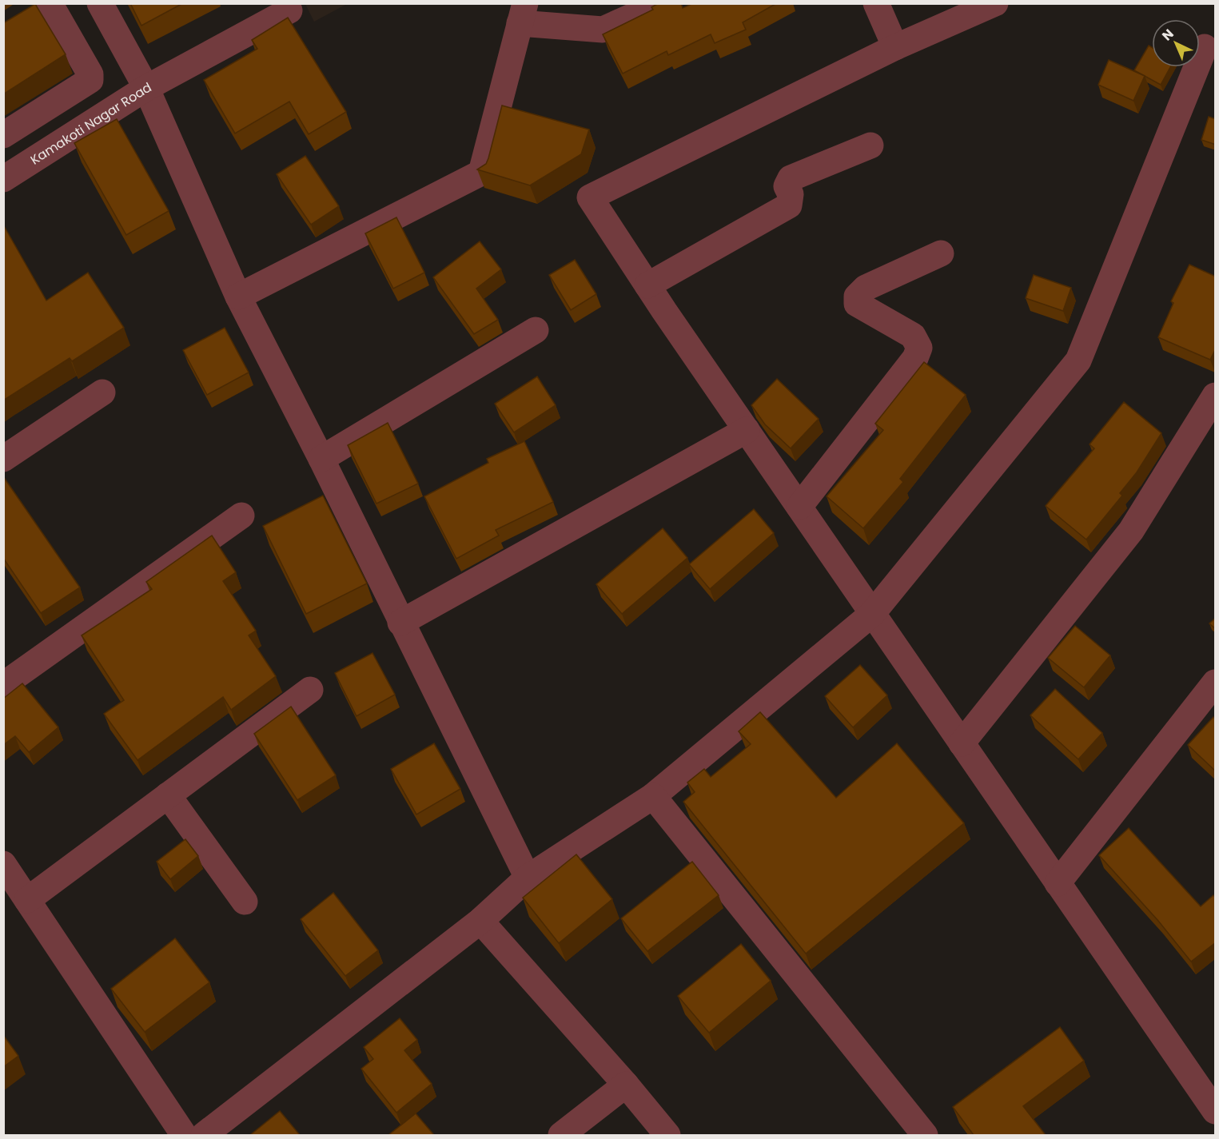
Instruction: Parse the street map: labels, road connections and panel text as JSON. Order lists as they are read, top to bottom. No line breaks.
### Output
{"streets":{"street":["Kamakoti Nagar Road"]},"north":"top left"}
